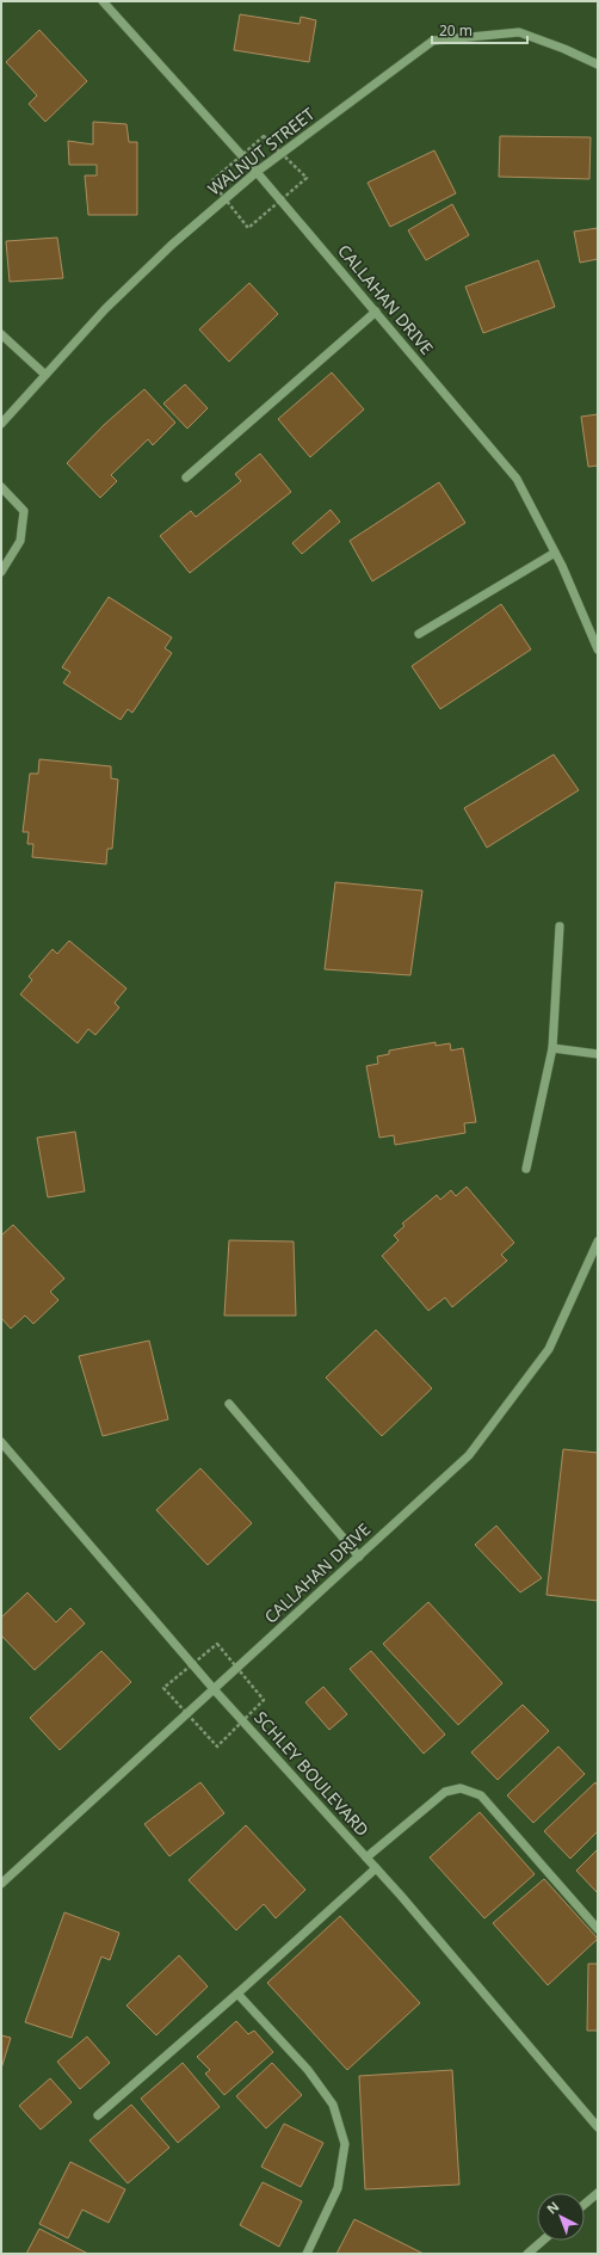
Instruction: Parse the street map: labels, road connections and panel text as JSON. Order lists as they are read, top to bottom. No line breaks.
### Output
{"streets":{"street":["WALNUT STREET","CALLAHAN DRIVE","SCHLEY BOULEVARD"]},"crossings":[["WALNUT STREET","CALLAHAN DRIVE"],["CALLAHAN DRIVE","SCHLEY BOULEVARD"]],"scale_bar":"20 m","north":"top left"}
